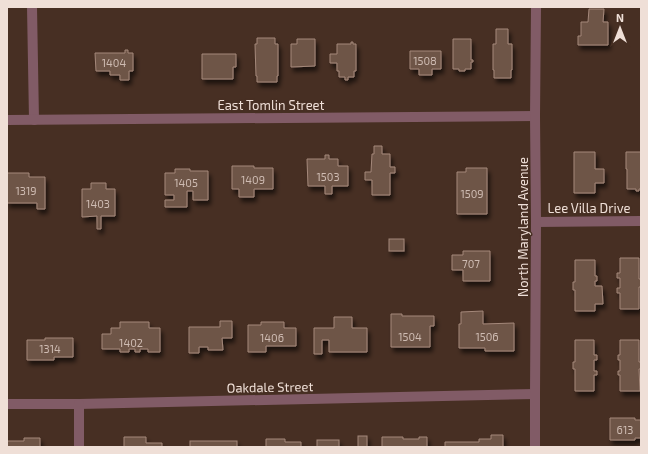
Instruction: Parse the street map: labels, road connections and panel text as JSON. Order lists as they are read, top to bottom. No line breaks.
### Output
{"streets":{"street":["East Tomlin Street","Lee Villa Drive","North Maryland Avenue","Oakdale Street"]},"crossings":[["East Tomlin Street","North Maryland Avenue"],["Lee Villa Drive","North Maryland Avenue"],["North Maryland Avenue","Oakdale Street"]],"house_numbers":["1508","1404","1503","1409","1405","1319","1509","1403","707","1504","1506","1406","1402","1314","613"],"north":"top"}
